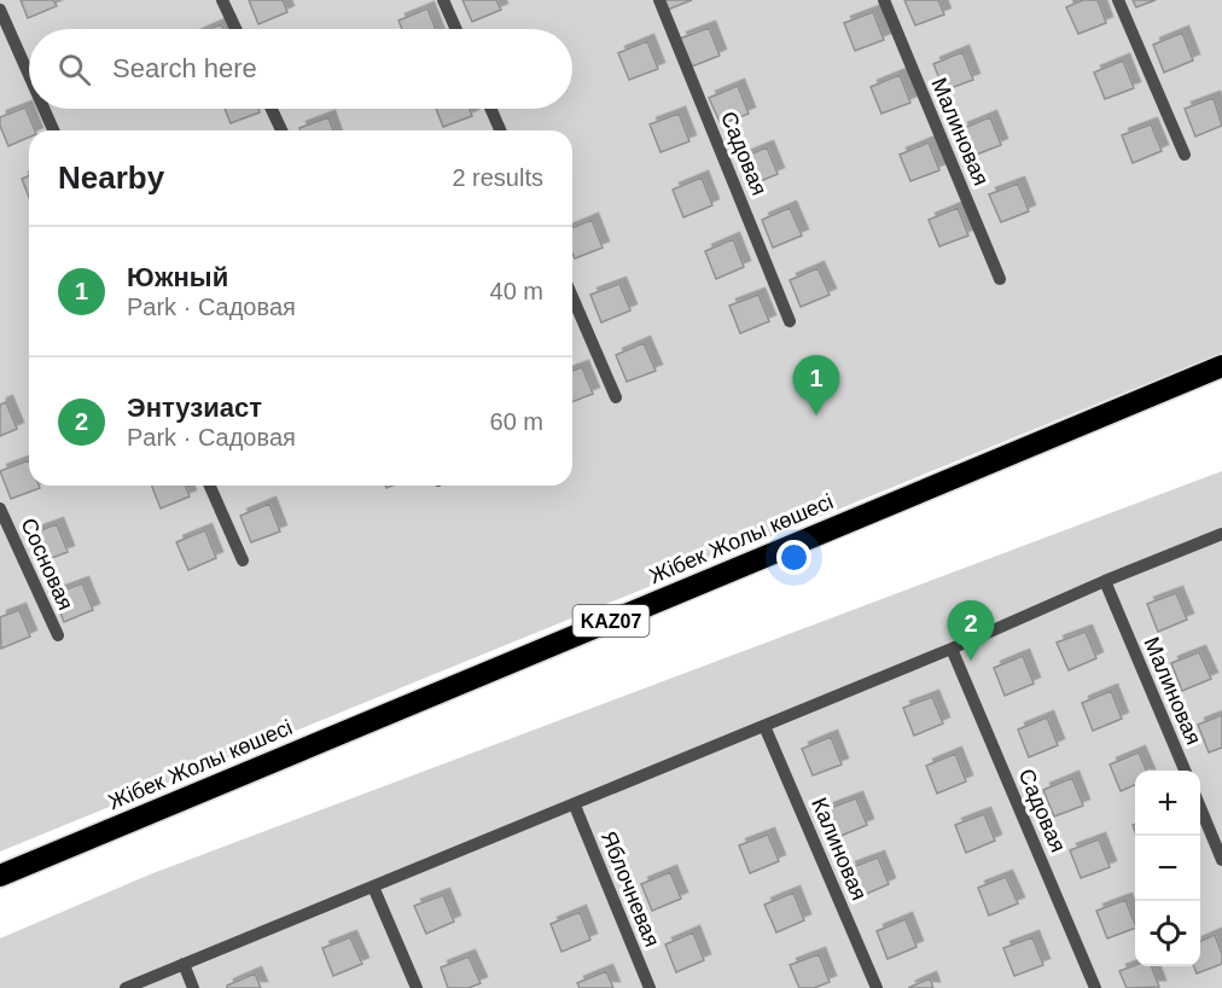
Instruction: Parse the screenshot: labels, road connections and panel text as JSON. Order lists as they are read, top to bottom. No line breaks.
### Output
{"streets":{"highway":["Жібек Жолы көшесі","KAZ07"],"street":["Малиновая","Садовая","Сосновая","Калиновая","Яблочневая"]},"page":{"search":"Search here","heading":["Nearby","2 results"],"list":[{"mark":"1","name":"Южный","note":"Park · Садовая","value":"40 m"},{"mark":"2","name":"Энтузиаст","note":"Park · Садовая","value":"60 m"}],"pins":["1","2"],"map_buttons":["+","−"]}}
